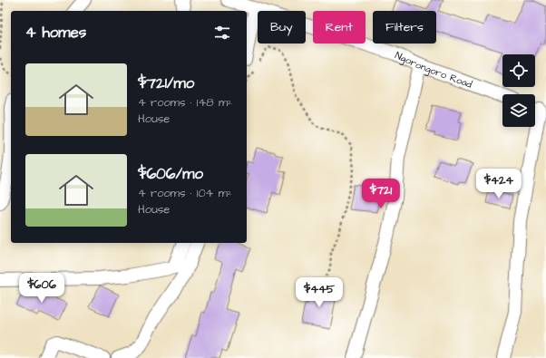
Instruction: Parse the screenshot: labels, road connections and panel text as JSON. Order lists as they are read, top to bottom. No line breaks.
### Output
{"streets":{"street":["Ngorongoro Road"]},"page":{"chip":["Buy","Rent","Filters"],"heading":"4 homes","list":[{"name":"$721/mo","note":"4 rooms · 148 m² · House"},{"name":"$606/mo","note":"4 rooms · 104 m² · House"}],"price":["$424","$721","$606","$445"]}}
